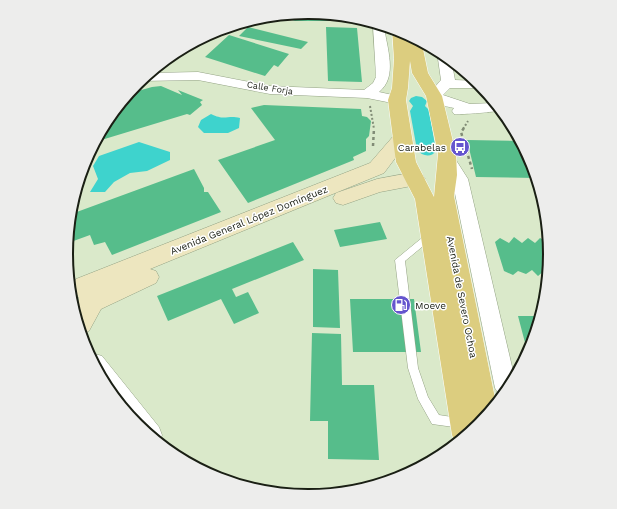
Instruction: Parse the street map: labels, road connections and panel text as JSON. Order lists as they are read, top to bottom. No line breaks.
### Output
{"streets":{"main road":["Avenida General López Domínguez","Avenida de Severo Ochoa"],"street":["Calle Forja"]},"crossings":[["Calle Forja","Avenida de Severo Ochoa"],["Avenida General López Domínguez","Avenida de Severo Ochoa"]],"places":{"bus stop":["Carabelas"],"fuel station":["Moeve"]}}
